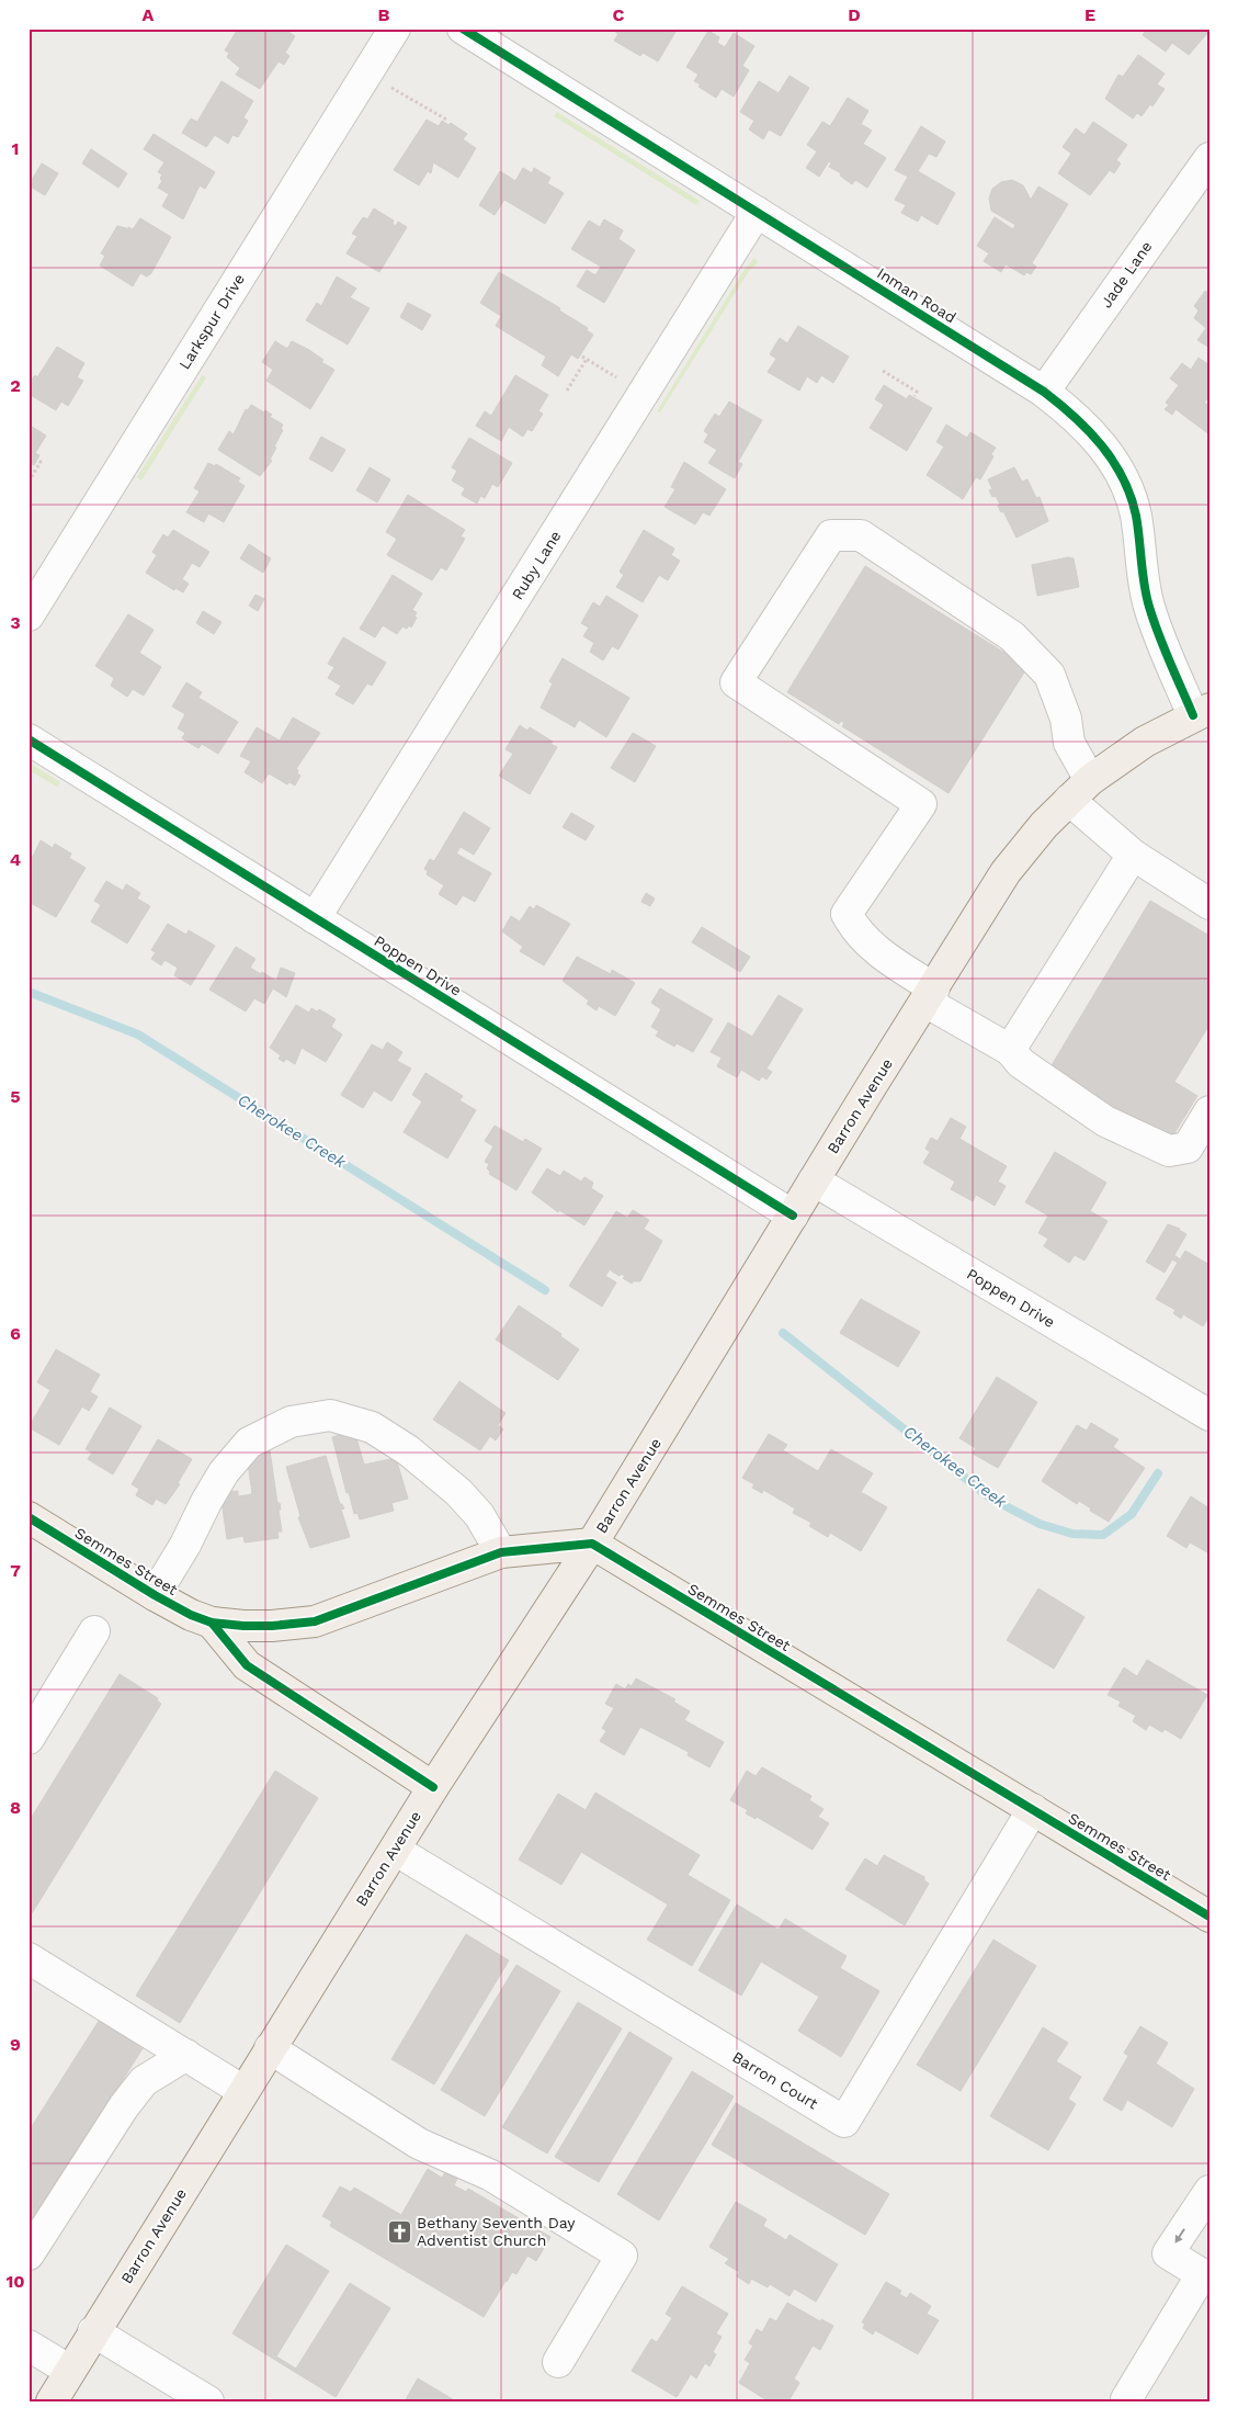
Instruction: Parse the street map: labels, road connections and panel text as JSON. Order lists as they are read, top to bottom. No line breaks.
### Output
{"streets":{"main road":["Barron Avenue","Semmes Street"],"street":["Jade Lane","Inman Road","Larkspur Drive","Ruby Lane","Poppen Drive","Barron Court"]},"crossings":[["Jade Lane","Inman Road"],["Inman Road","Ruby Lane"],["Inman Road","Barron Avenue"],["Ruby Lane","Poppen Drive"],["Poppen Drive","Barron Avenue"],["Barron Avenue","Semmes Street"],["Barron Avenue","Barron Court"],["Semmes Street","Barron Court"]],"water":["Cherokee Creek"],"places":{"church":["Bethany Seventh Day Adventist Church"]},"grid":{"columns":["A","B","C","D","E"],"rows":["1","2","3","4","5","6","7","8","9","10"]}}
